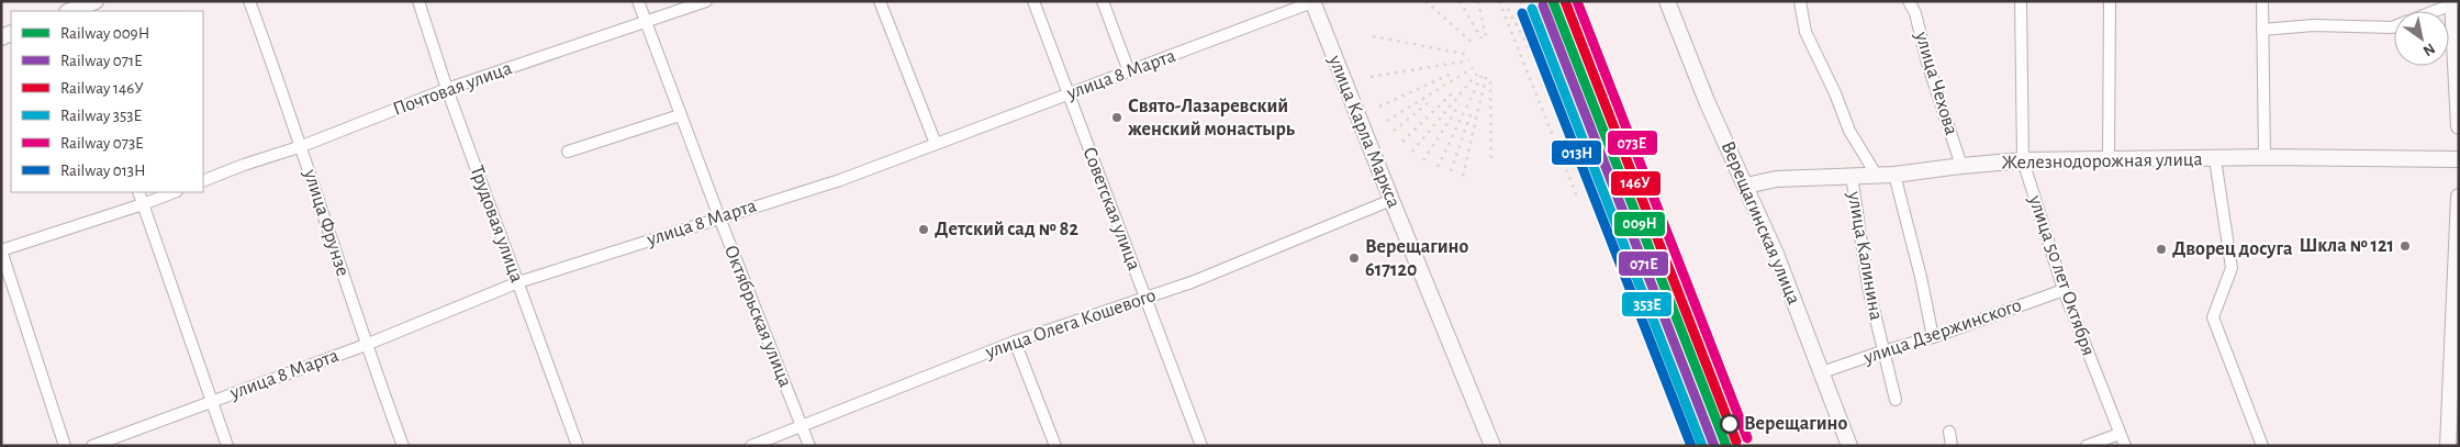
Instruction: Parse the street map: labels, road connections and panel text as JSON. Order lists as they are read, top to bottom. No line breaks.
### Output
{"streets":{"street":["улица 8 Марта","улица Чехова","Почтовая улица","улица Карла Маркса","Железнодорожная улица","Советская улица","улица Фрунзе","Верещагинская улица","Трудовая улица","улица Калинина","улица 50 лет Октября","Октябрьская улица","улица Олега Кошевого","улица Дзержинского"]},"crossings":[["улица 8 Марта","улица Карла Маркса"],["улица 8 Марта","Советская улица"],["улица 8 Марта","улица Фрунзе"],["улица 8 Марта","Трудовая улица"],["улица 8 Марта","Октябрьская улица"],["улица Чехова","Железнодорожная улица"],["Почтовая улица","улица Фрунзе"],["Почтовая улица","Трудовая улица"],["Почтовая улица","Октябрьская улица"],["улица Карла Маркса","улица Олега Кошевого"],["Железнодорожная улица","Верещагинская улица"],["Железнодорожная улица","улица Калинина"],["Железнодорожная улица","улица 50 лет Октября"],["Советская улица","улица Олега Кошевого"],["Верещагинская улица","улица Дзержинского"],["улица Калинина","улица Дзержинского"],["улица 50 лет Октября","улица Дзержинского"],["Октябрьская улица","улица Олега Кошевого"]],"places":["Свято-Лазаревский женский монастырь","Детский сад № 82","Шкла № 121","Дворец досуга","Верещагино 617120","Верещагино"],"lines":["rail line 009Н","rail line 146У","rail line 073Е","rail line 071Е","rail line 353Е","rail line 013Н"],"legend":["Railway 009Н","Railway 071Е","Railway 146У","Railway 353Е","Railway 073Е","Railway 013Н"],"north":"bottom right"}
